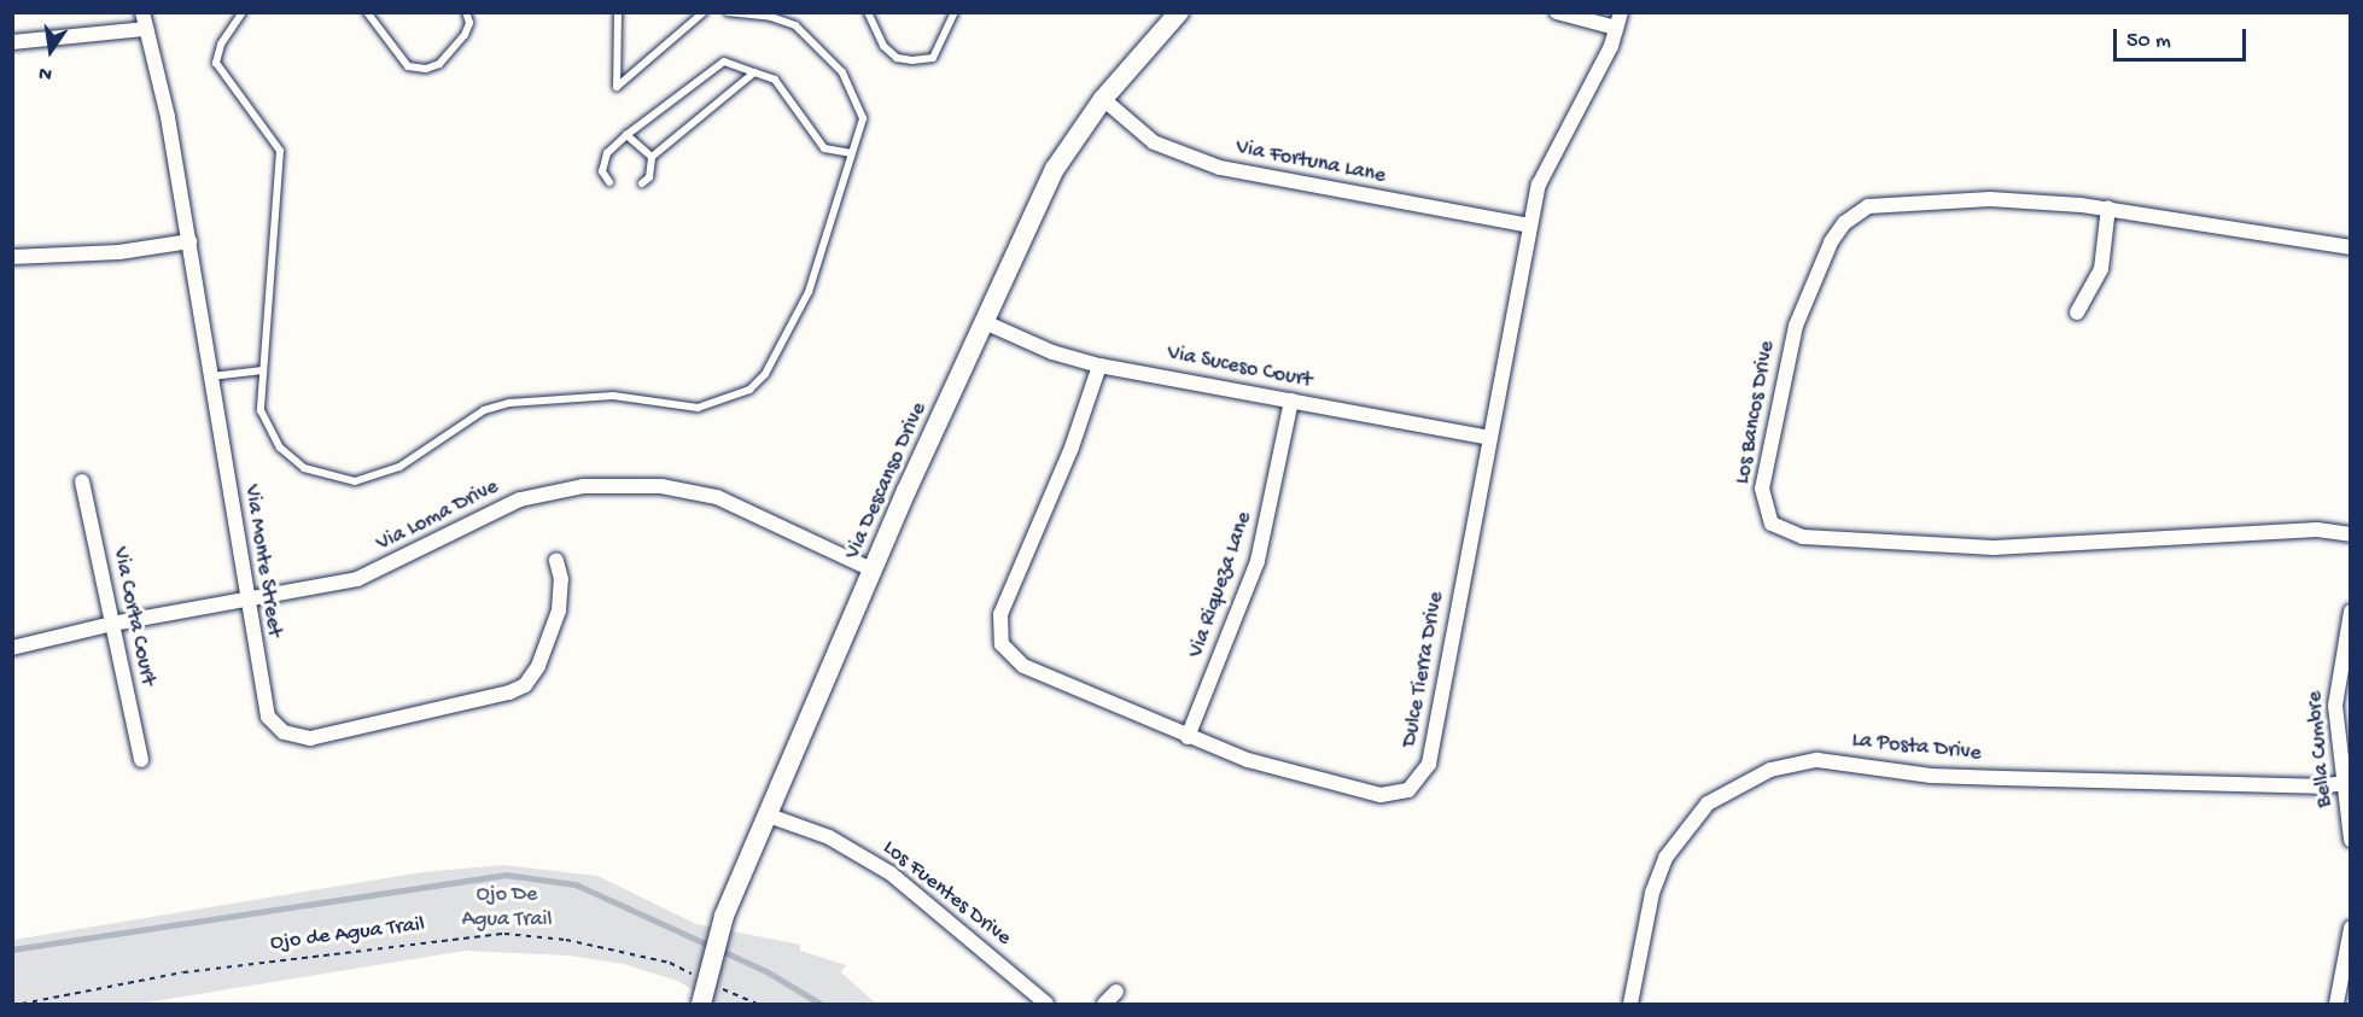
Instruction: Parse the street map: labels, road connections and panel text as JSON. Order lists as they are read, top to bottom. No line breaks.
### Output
{"streets":{"street":["Via Fortuna Lane","Via Suceso Court","Los Bancos Drive","Via Descanso Drive","Via Loma Drive","Via Monte Street","Via Riqueza Lane","Via Corta Court","Dulce Tierra Drive","La Posta Drive","Bella Cumbre","Los Fuentes Drive"],"path":["Ojo de Agua Trail"]},"crossings":[["Via Fortuna Lane","Via Descanso Drive"],["Via Fortuna Lane","Dulce Tierra Drive"],["Via Suceso Court","Via Descanso Drive"],["Via Suceso Court","Via Riqueza Lane"],["Via Suceso Court","Dulce Tierra Drive"],["Via Descanso Drive","Via Loma Drive"],["Via Descanso Drive","Los Fuentes Drive"],["Via Descanso Drive","Ojo de Agua Trail"],["Via Loma Drive","Via Monte Street"],["Via Loma Drive","Via Corta Court"],["Via Riqueza Lane","Dulce Tierra Drive"],["La Posta Drive","Bella Cumbre"]],"parks":["Ojo De Agua Trail"],"scale_bar":"50 m","north":"bottom"}
